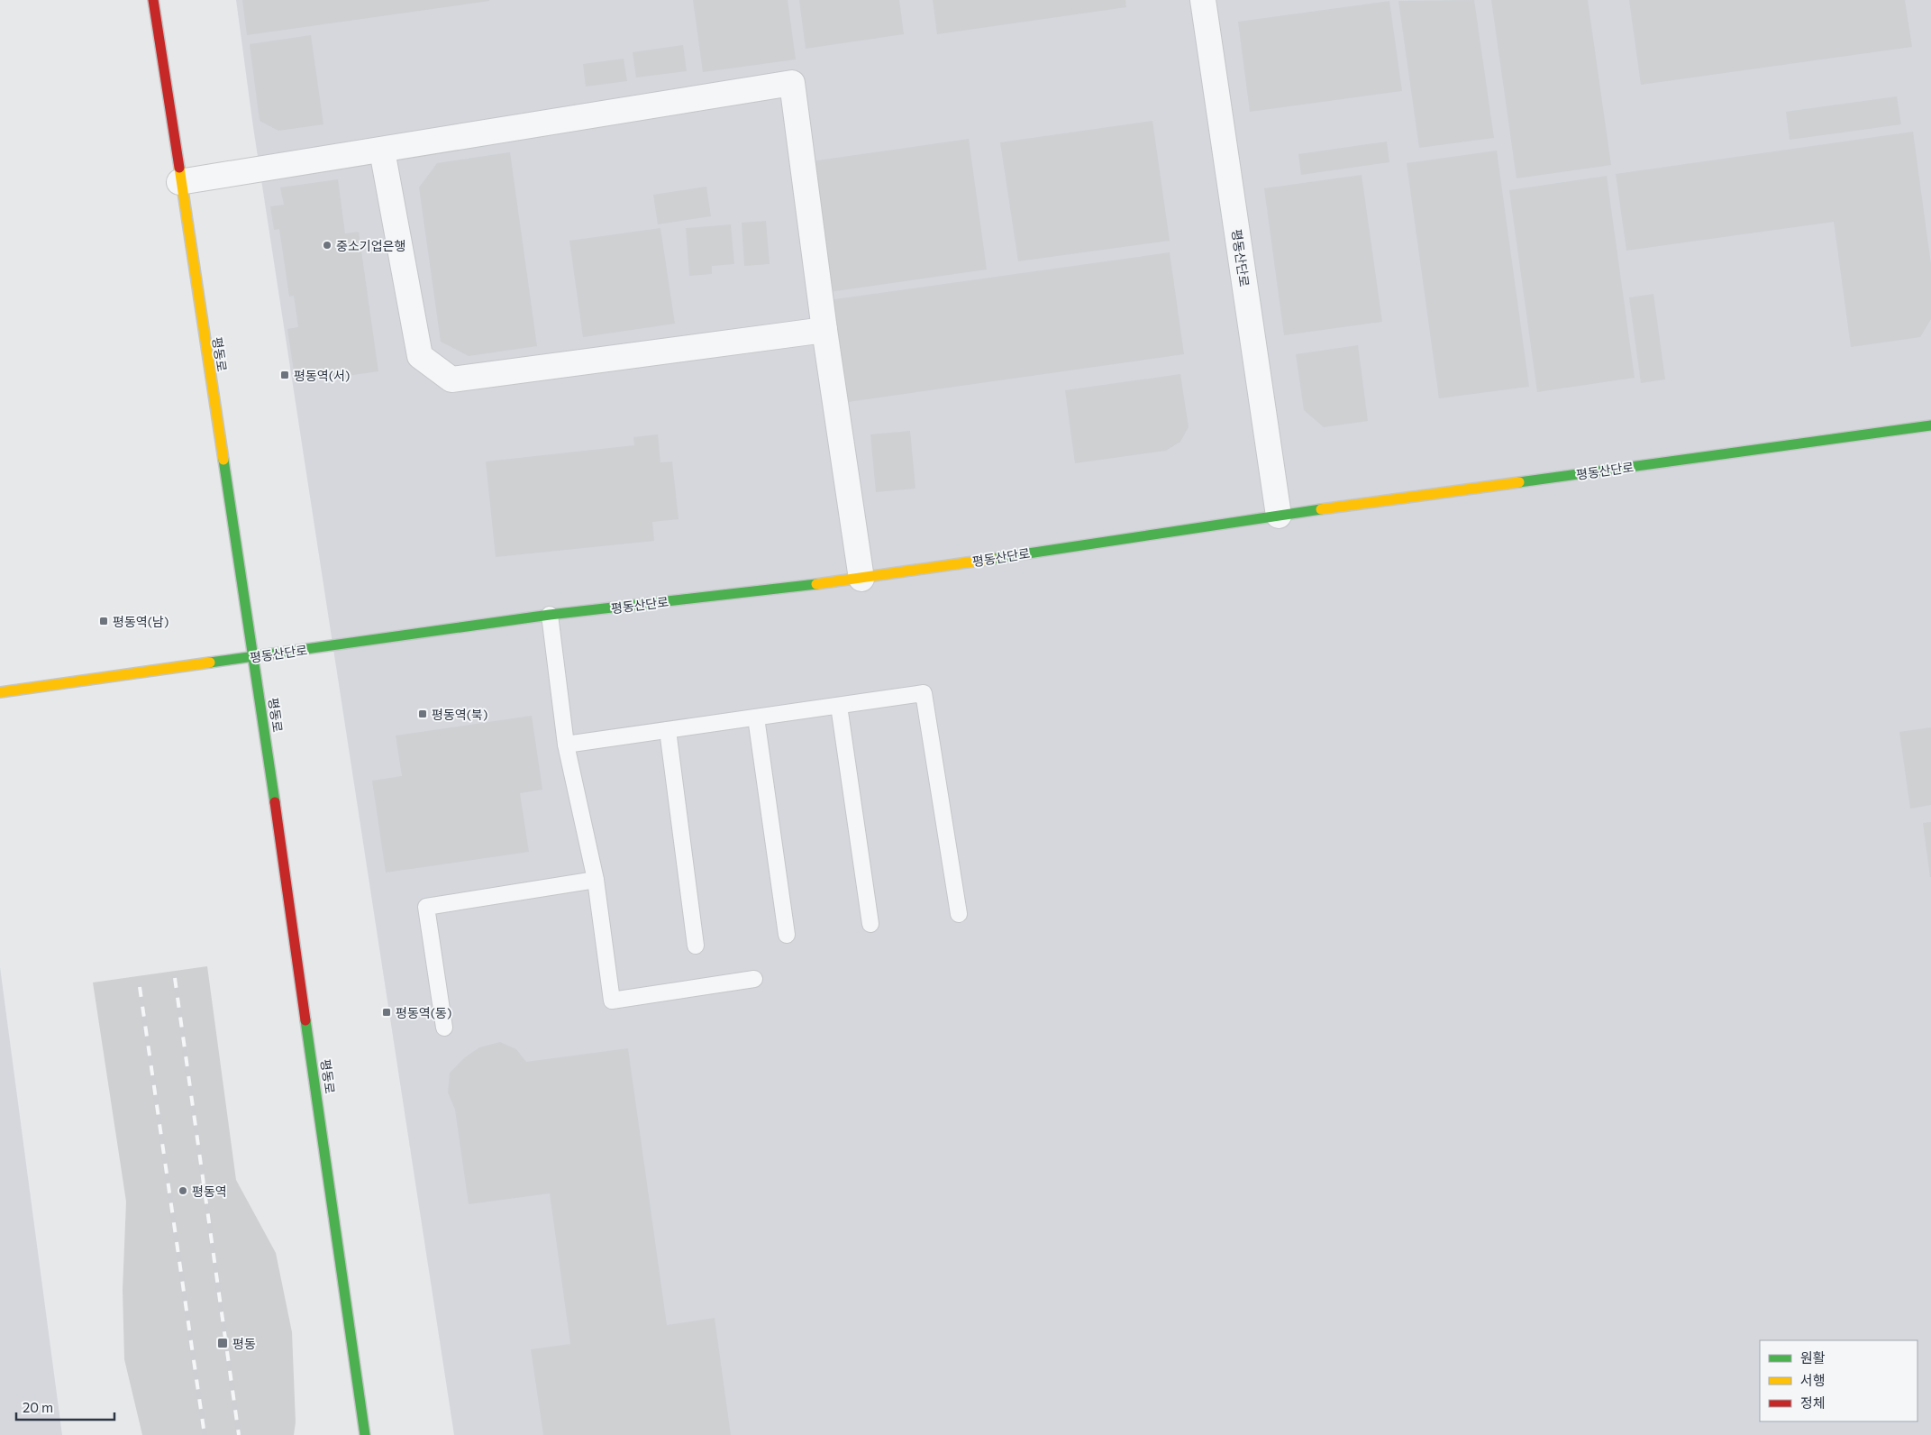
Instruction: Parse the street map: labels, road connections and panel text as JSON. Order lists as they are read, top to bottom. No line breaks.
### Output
{"streets":{"street":["평동산단로","평동로"]},"crossings":[["평동산단로","평동로"]],"places":{"other":["중소기업은행","평동역"],"transit":["평동역(서)","평동역(남)","평동역(북)","평동역(동)","평동"]},"legend":["원활","서행","정체"],"scale_bar":"20 m"}
